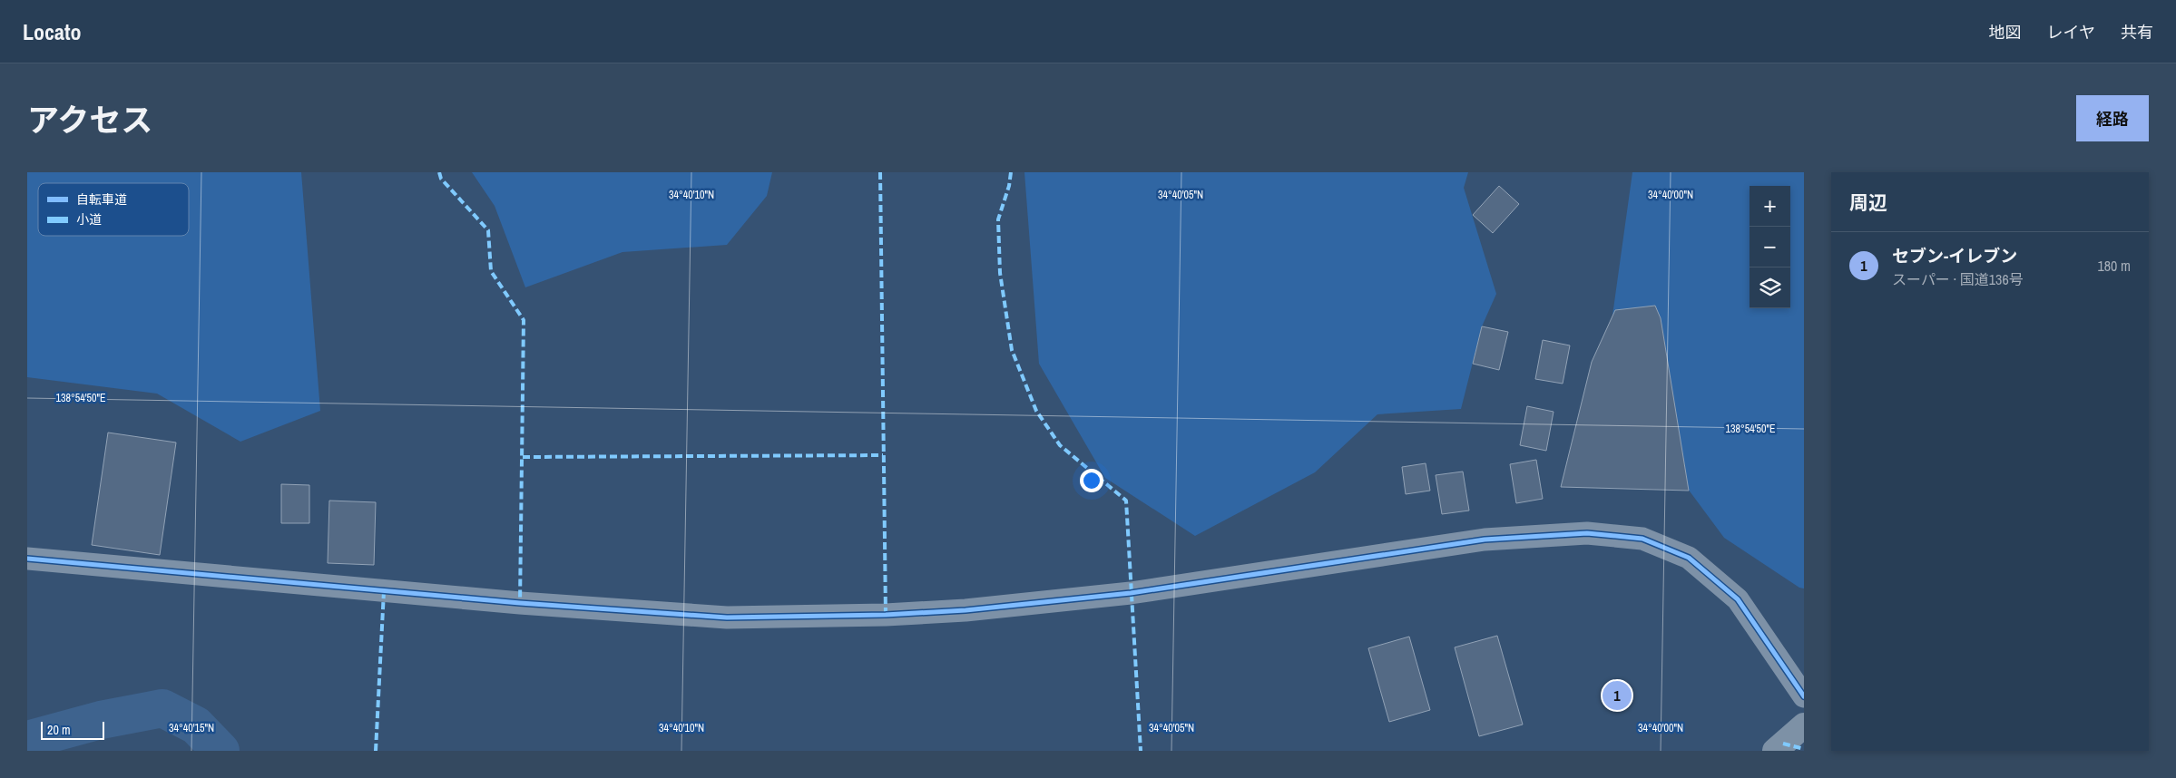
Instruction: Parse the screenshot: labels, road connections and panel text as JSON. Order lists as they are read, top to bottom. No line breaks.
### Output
{"legend":["自転車道","小道"],"scale_bar":"20 m","page":{"header":"Locato","nav":["地図","レイヤ","共有"],"title":"アクセス","buttons":"経路","heading":"周辺","map_buttons":["+","−"],"list":[{"mark":"1","name":"セブン-イレブン","note":"スーパー · 国道136号","value":"180 m"}],"pins":"1","scale":"20 m"},"coordinates":["34°40'10\"N","34°40'05\"N","34°40'00\"N","138°54'50\"E","34°40'15\"N"]}
